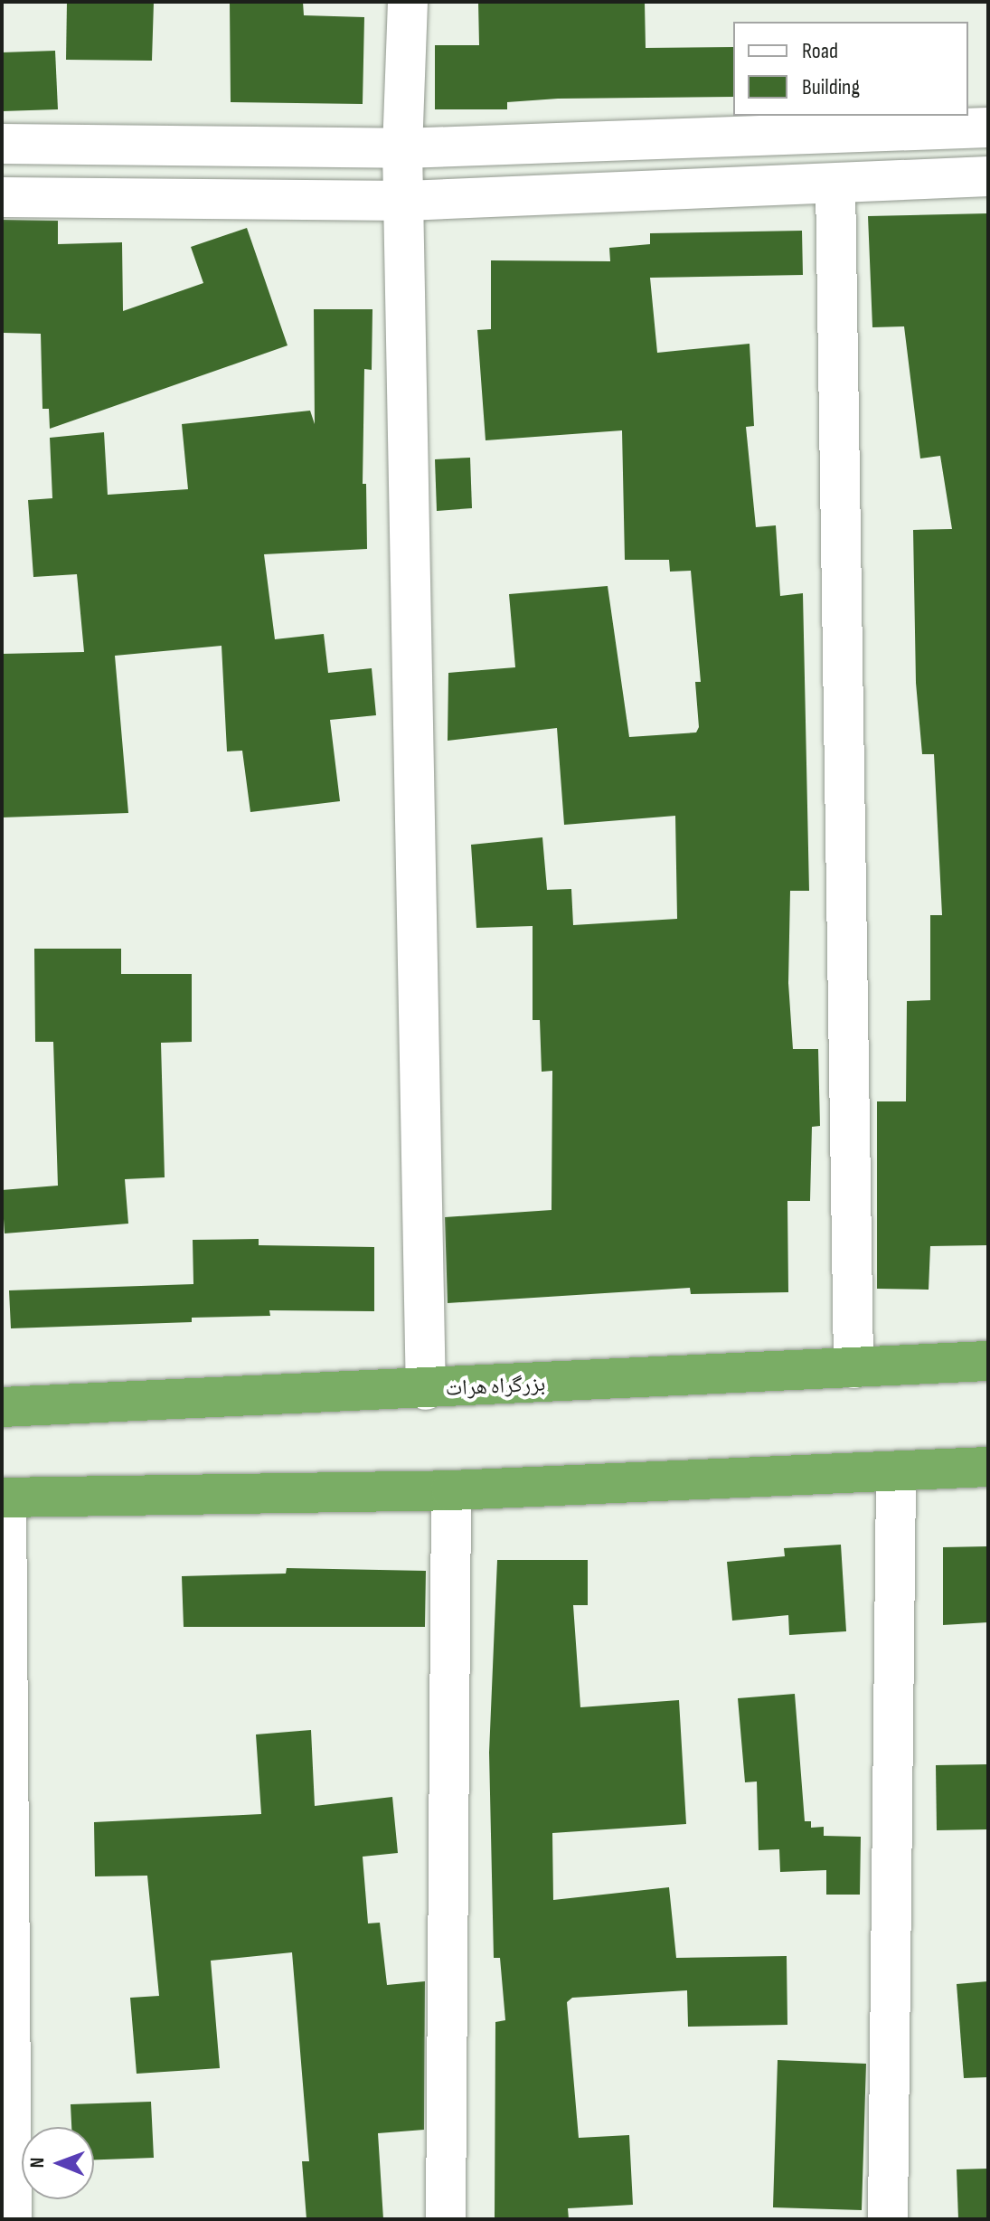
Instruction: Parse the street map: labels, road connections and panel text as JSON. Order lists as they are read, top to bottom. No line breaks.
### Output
{"streets":{"highway":["بزرگراه هرات"]},"legend":["Road","Building"],"north":"left"}
